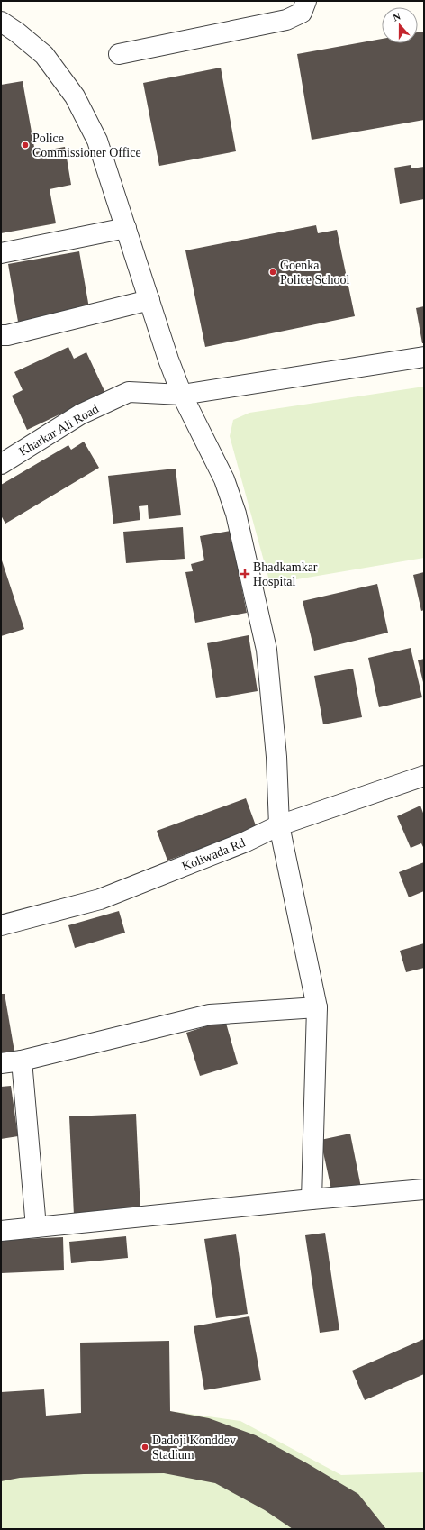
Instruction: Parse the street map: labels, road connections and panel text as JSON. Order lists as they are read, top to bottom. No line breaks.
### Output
{"streets":{"street":["Kharkar Ali Road","Koliwada Rd"]},"places":{"other":["Police Commissioner Office","Goenka Police School","Dadoji Konddev Stadium"],"health":["Bhadkamkar Hospital"]},"north":"top"}
